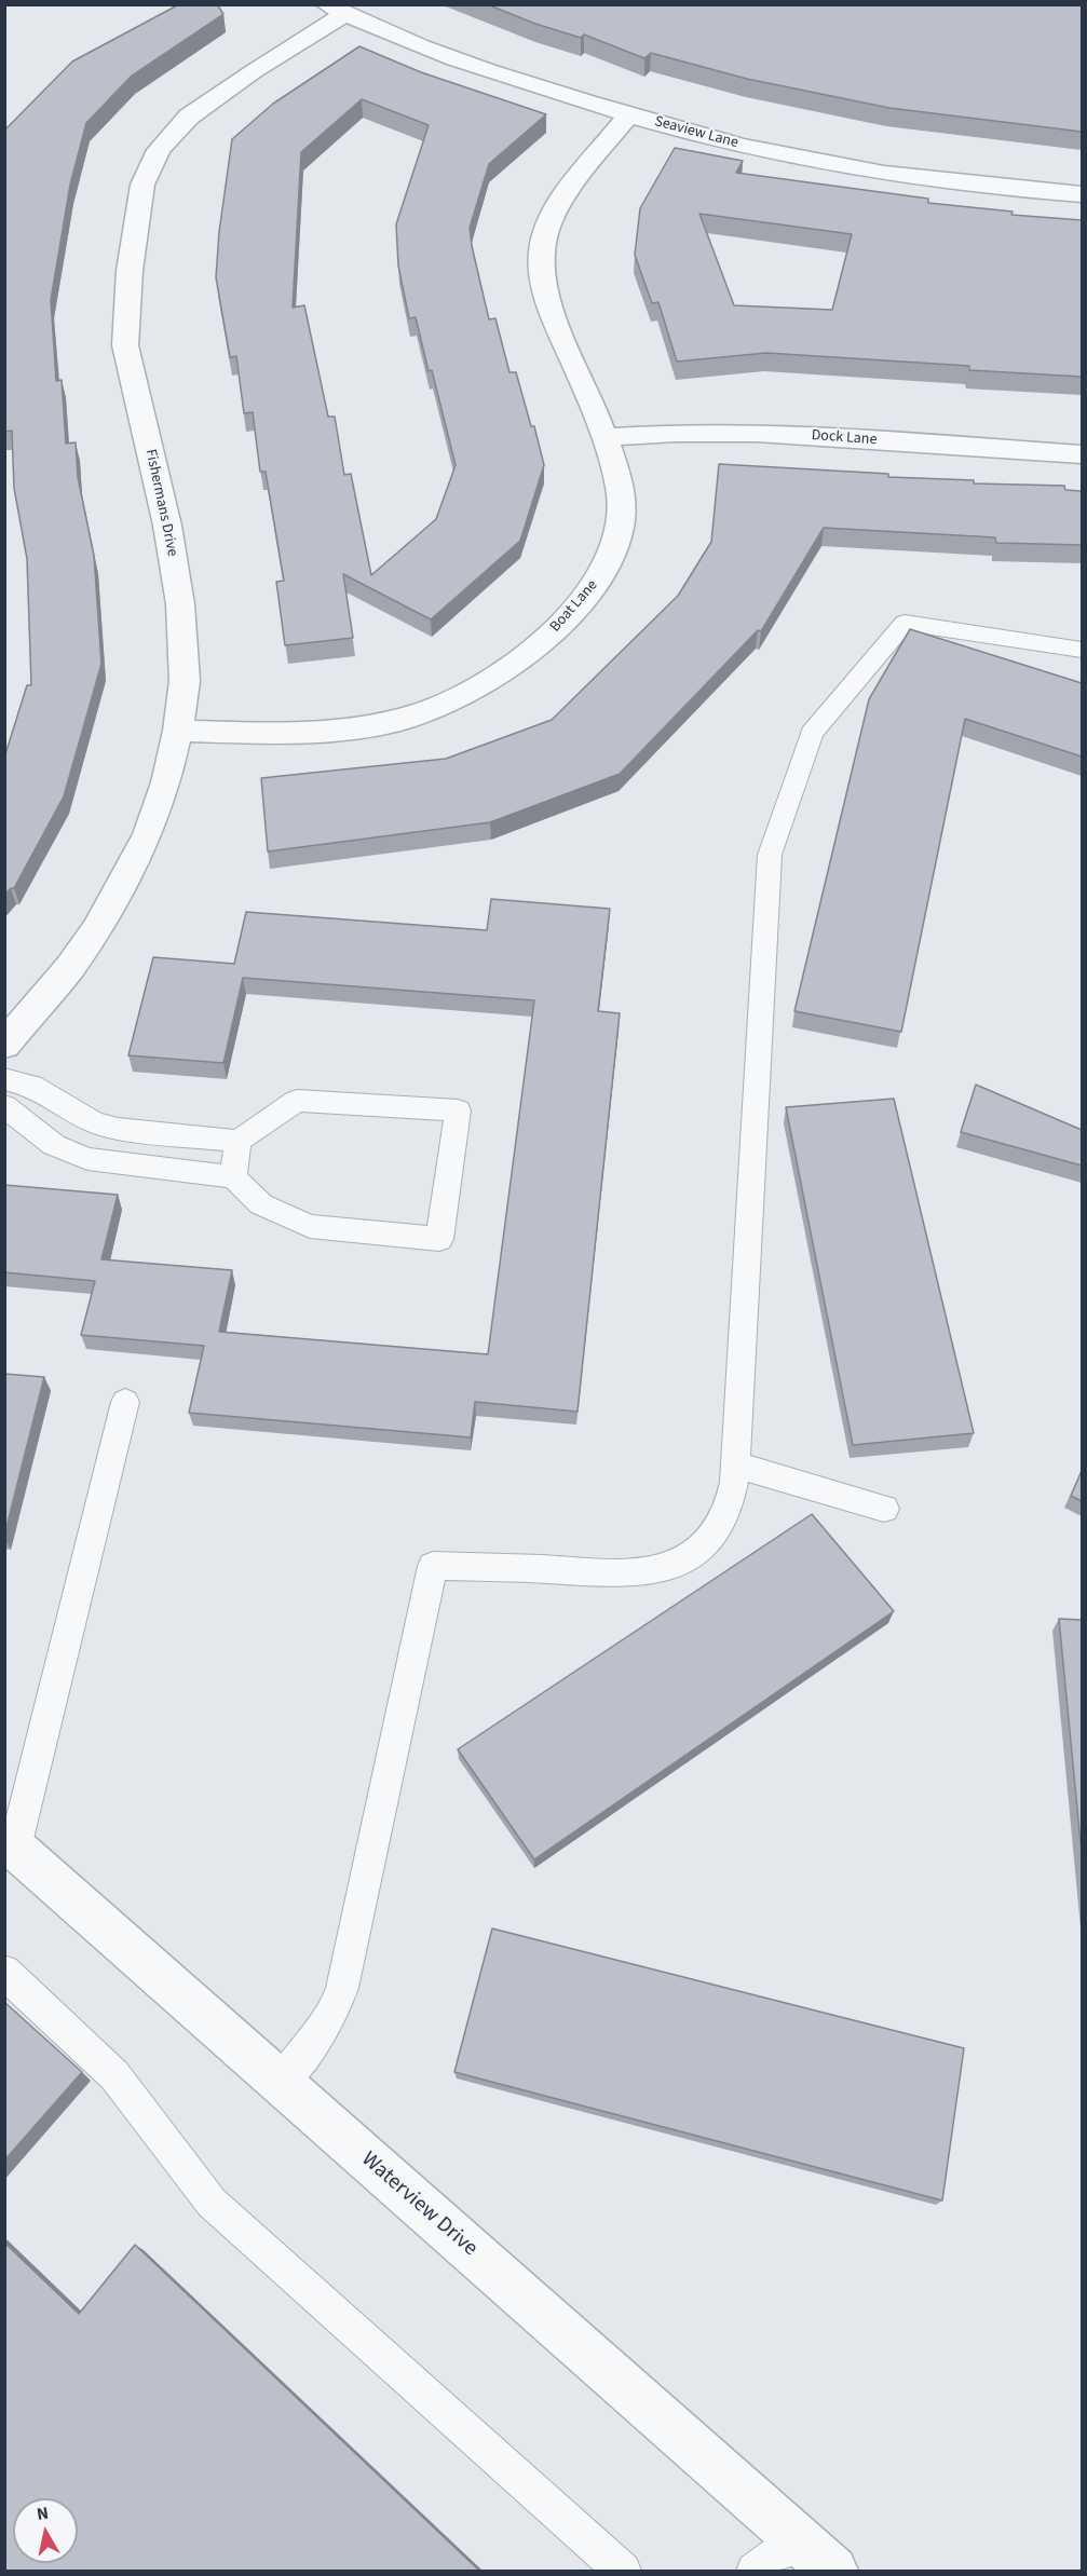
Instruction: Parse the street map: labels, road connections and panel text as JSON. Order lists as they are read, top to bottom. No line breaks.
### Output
{"streets":{"street":["Seaview Lane","Dock Lane","Fishermans Drive","Boat Lane","Waterview Drive"]},"crossings":[["Seaview Lane","Fishermans Drive"],["Seaview Lane","Boat Lane"],["Dock Lane","Boat Lane"],["Fishermans Drive","Boat Lane"]],"north":"top"}
